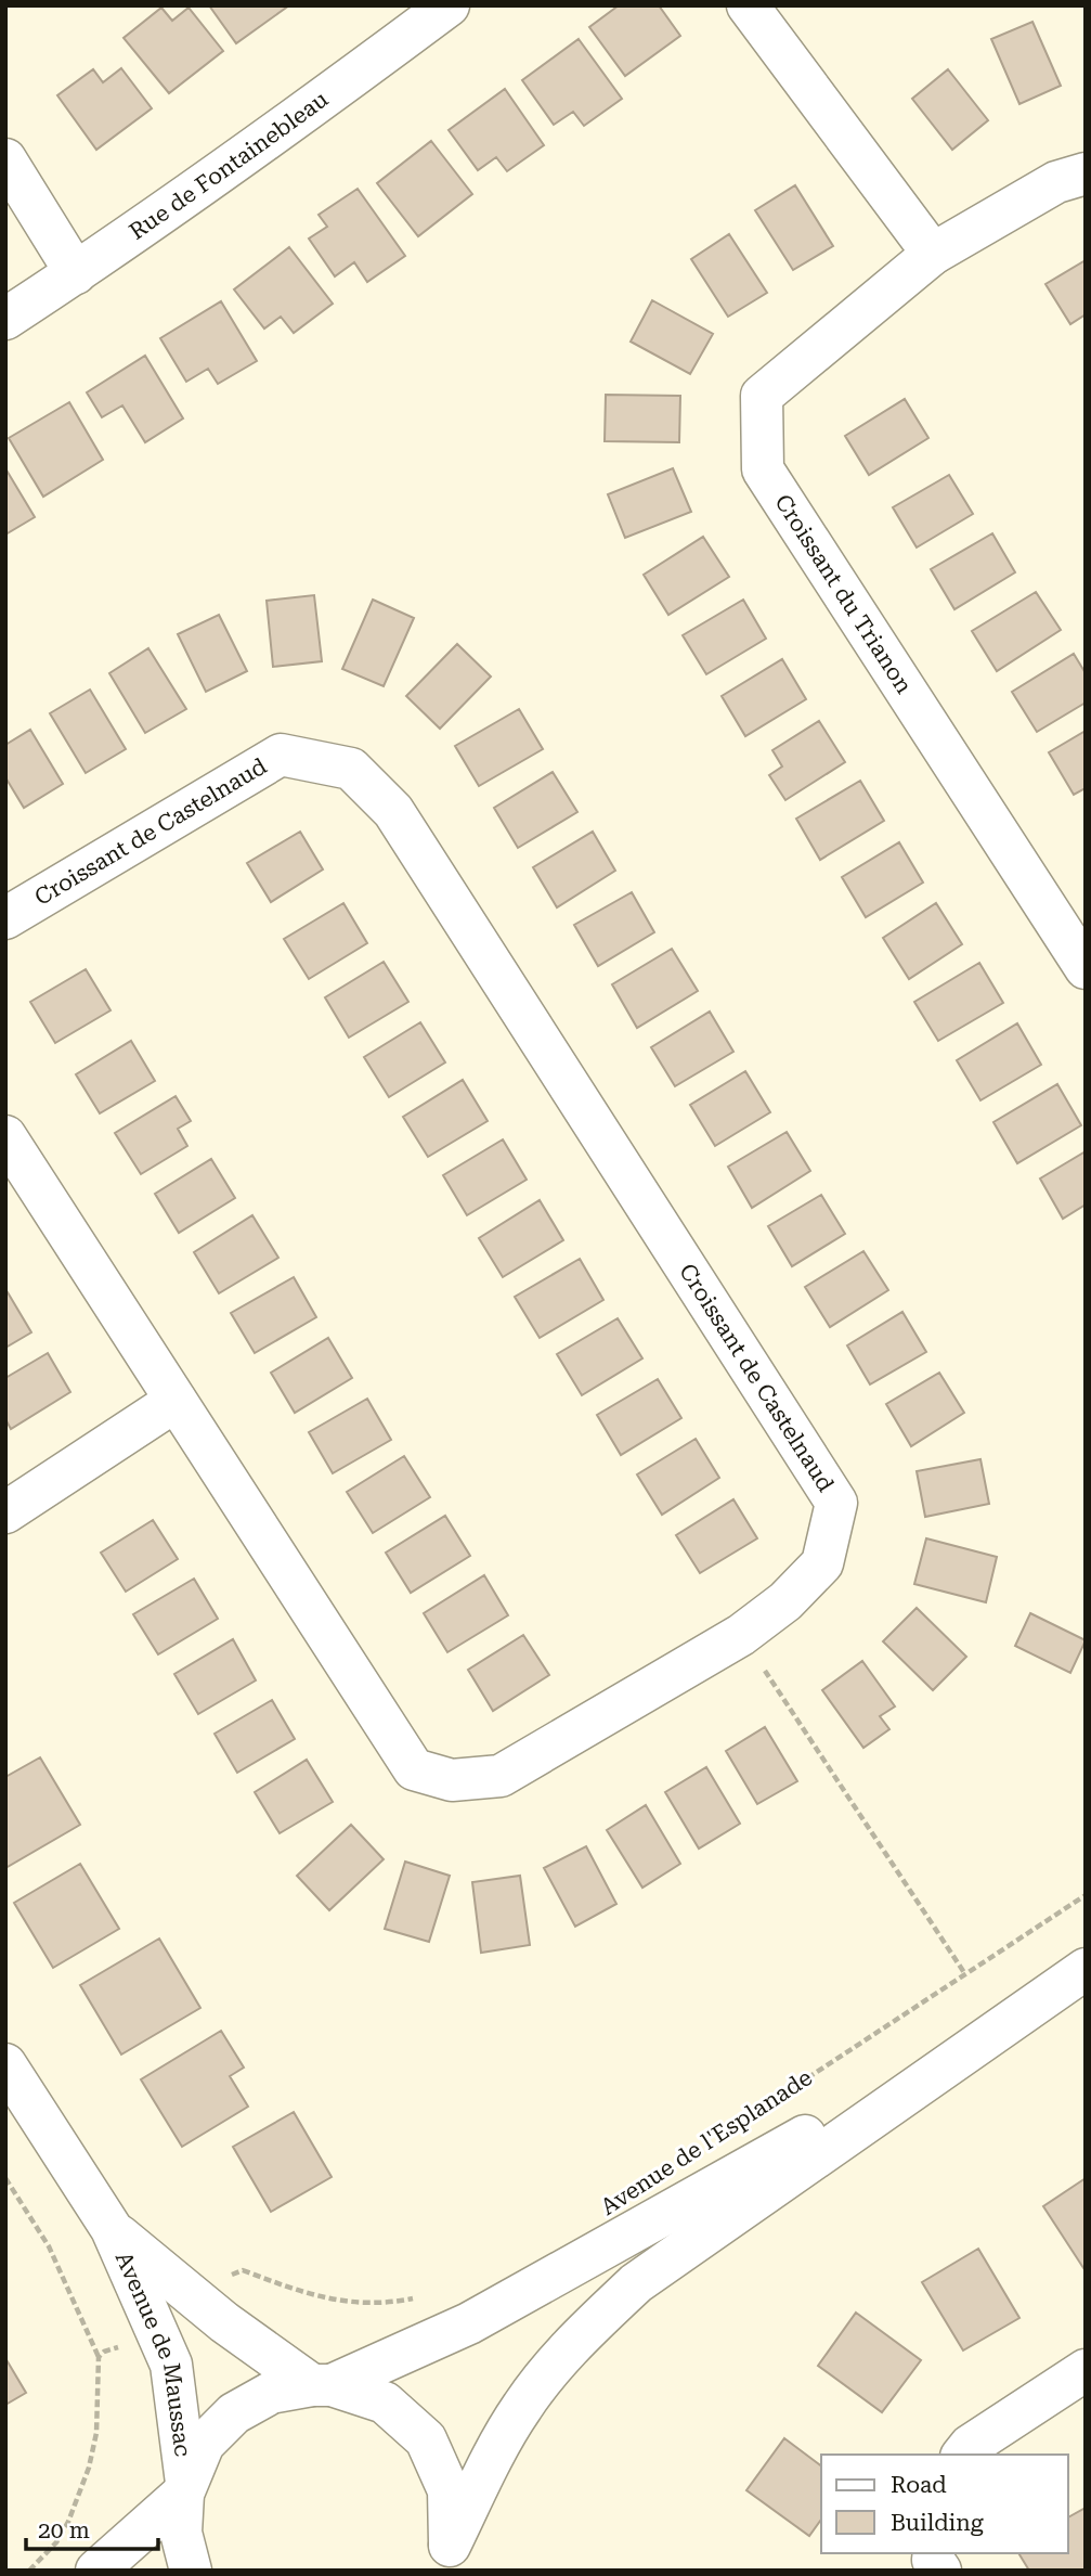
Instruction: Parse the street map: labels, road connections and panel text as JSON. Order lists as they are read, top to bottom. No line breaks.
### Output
{"streets":{"street":["Rue de Fontainebleau","Croissant du Trianon","Croissant de Castelnaud","Avenue de l'Esplanade","Avenue de Maussac"]},"crossings":[["Avenue de l'Esplanade","Avenue de Maussac"]],"legend":["Road","Building"],"scale_bar":"20 m"}
